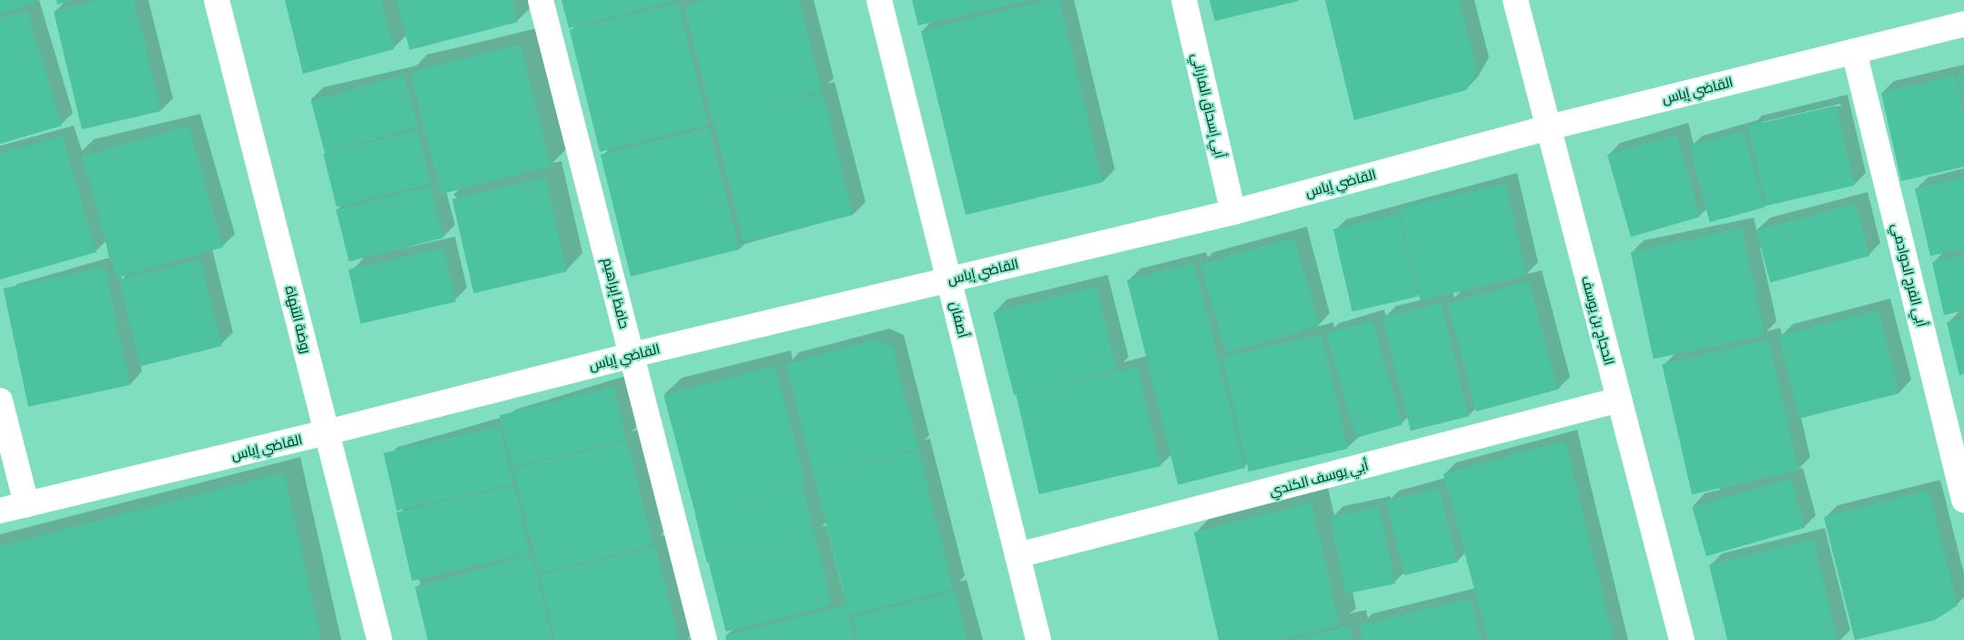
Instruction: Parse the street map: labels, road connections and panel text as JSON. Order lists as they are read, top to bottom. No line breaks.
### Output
{"streets":{"street":["القاضي إياس","أبي إسحاق الماراني","أبي الفرج الدوادمي","حافظ إبراهيم","روضة التنهاة","أصفان","الحجاج بن يوسف","أبي يوسف الكندي"]},"crossings":[["القاضي إياس","أبي إسحاق الماراني"],["القاضي إياس","أبي الفرج الدوادمي"],["القاضي إياس","حافظ إبراهيم"],["القاضي إياس","روضة التنهاة"],["القاضي إياس","أصفان"],["القاضي إياس","الحجاج بن يوسف"],["أصفان","أبي يوسف الكندي"],["الحجاج بن يوسف","أبي يوسف الكندي"]]}
